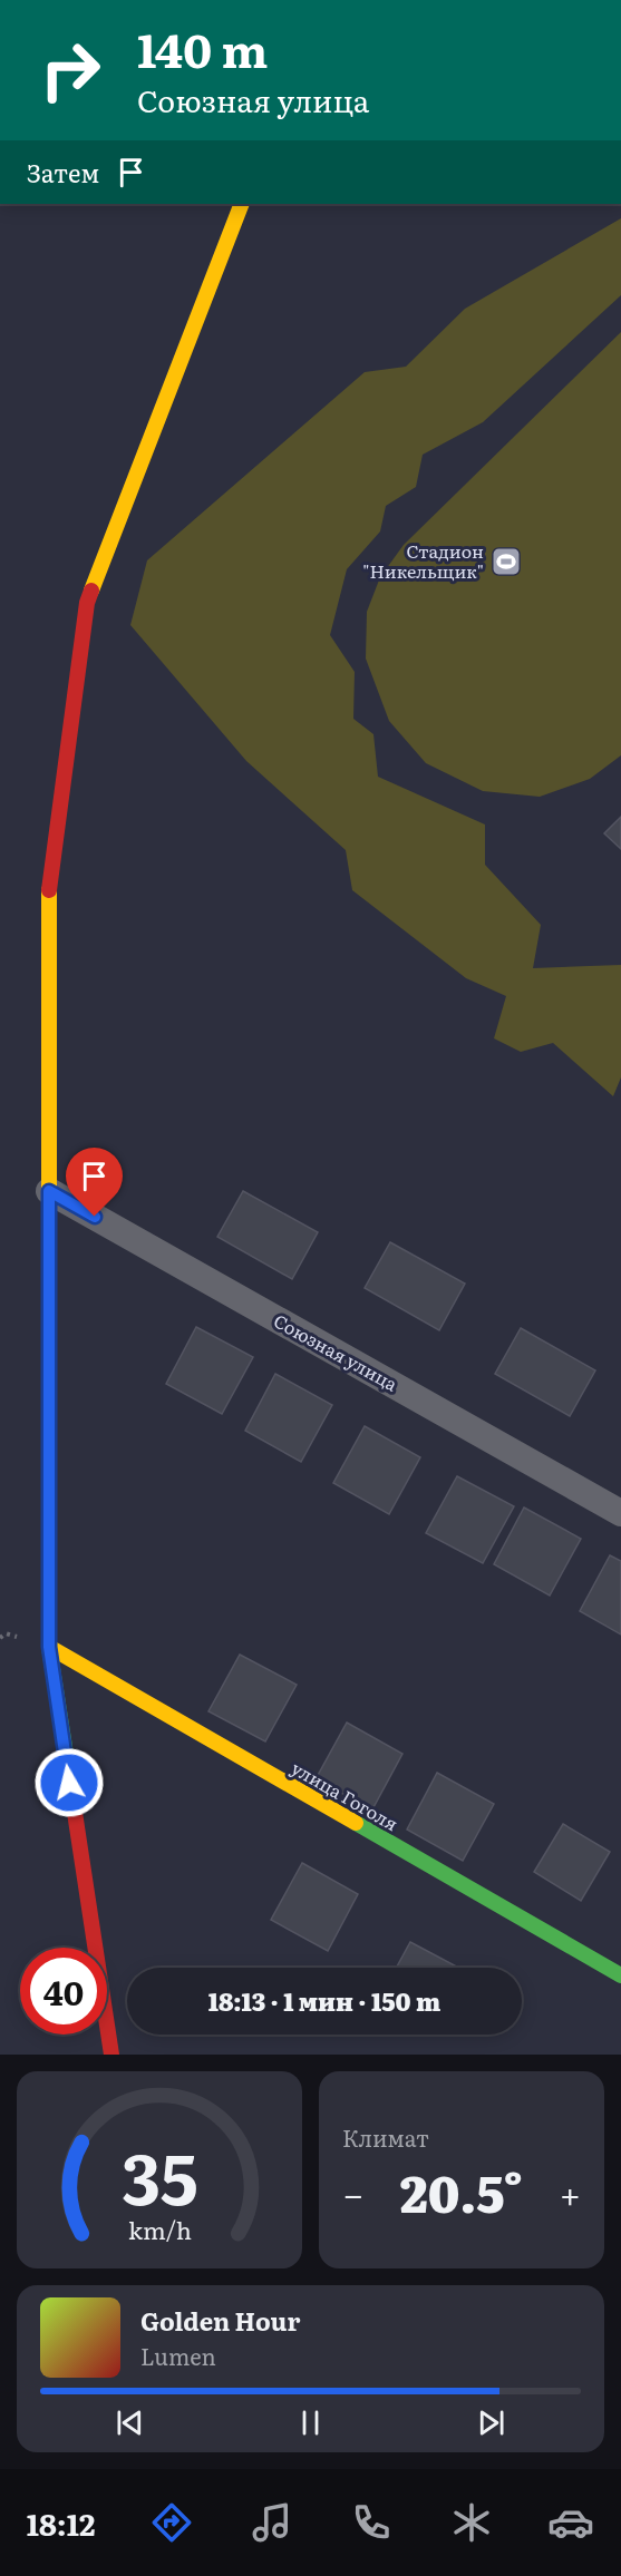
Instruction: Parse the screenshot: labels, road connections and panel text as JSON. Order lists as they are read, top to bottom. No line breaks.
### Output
{"streets":{"street":["Союзная улица","улица Гоголя"]},"places":{"sports":["Стадион \"Никельщик\""]},"page":{"turn":["140 m","Союзная улица"],"then":"Затем","limit":"40","trip":"18:13 · 1 мин · 150 m","tile":"Климат","heat":["−","20.5°","+"],"song":["Golden Hour","Lumen"],"tabs":"18:12","gauge":["35","km/h"]}}
